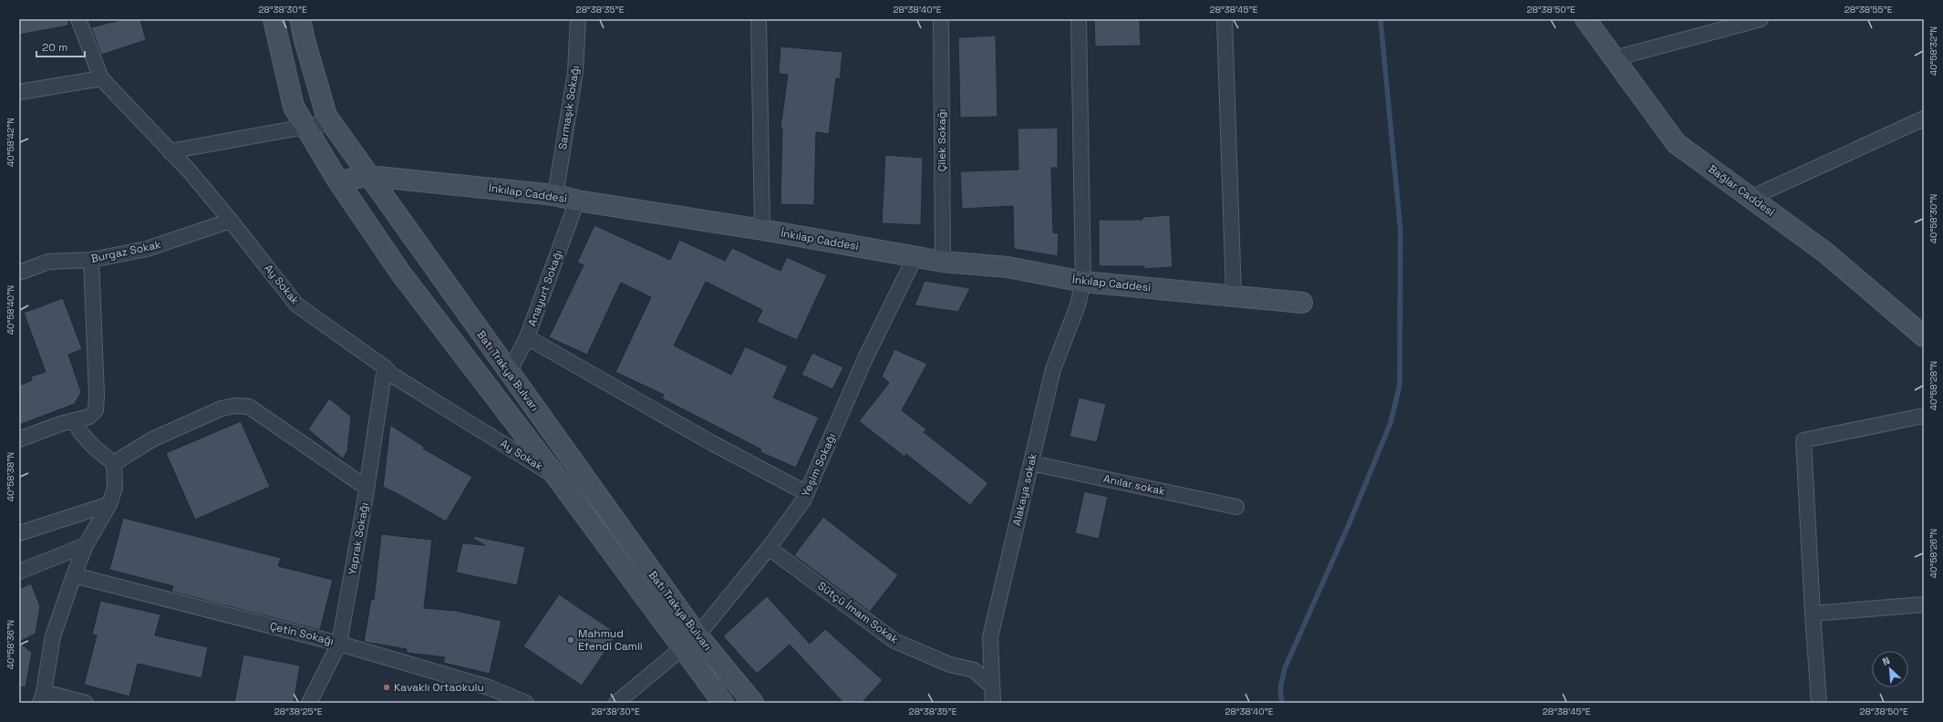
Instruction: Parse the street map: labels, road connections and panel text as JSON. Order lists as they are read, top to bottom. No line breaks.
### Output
{"streets":{"main road":["Bağlar Caddesi","İnkılap Caddesi","Batı Trakya Bulvarı"],"street":["Sarmaşık Sokağı","Çilek Sokağı","Burgaz Sokak","Ay Sokak","Anayurt Sokağı","Yeşim Sokağı","Anılar sokak","Alakaya sokak","Yaprak Sokağı","Sütçü İmam Sokak","Çetin Sokağı"]},"crossings":[["Sarmaşık Sokağı","İnkılap Caddesi"],["Çilek Sokağı","İnkılap Caddesi"],["İnkılap Caddesi","Anayurt Sokağı"],["İnkılap Caddesi","Batı Trakya Bulvarı"],["İnkılap Caddesi","Yeşim Sokağı"],["İnkılap Caddesi","Alakaya sokak"],["Burgaz Sokak","Ay Sokak"],["Ay Sokak","Batı Trakya Bulvarı"],["Ay Sokak","Yaprak Sokağı"],["Anayurt Sokağı","Batı Trakya Bulvarı"],["Batı Trakya Bulvarı","Yeşim Sokağı"],["Yeşim Sokağı","Sütçü İmam Sokak"],["Anılar sokak","Alakaya sokak"],["Alakaya sokak","Sütçü İmam Sokak"],["Yaprak Sokağı","Çetin Sokağı"]],"places":["Mahmud Efendi Camii","Kavaklı Ortaokulu"],"scale_bar":"20 m","north":"top left","coordinates":["28°38'30\"E","28°38'35\"E","28°38'40\"E","28°38'45\"E","28°38'50\"E","28°38'55\"E","40°58'32\"N","40°58'42\"N","40°58'30\"N","40°58'40\"N","40°58'28\"N","40°58'38\"N","40°58'26\"N","40°58'36\"N","28°38'25\"E"]}
